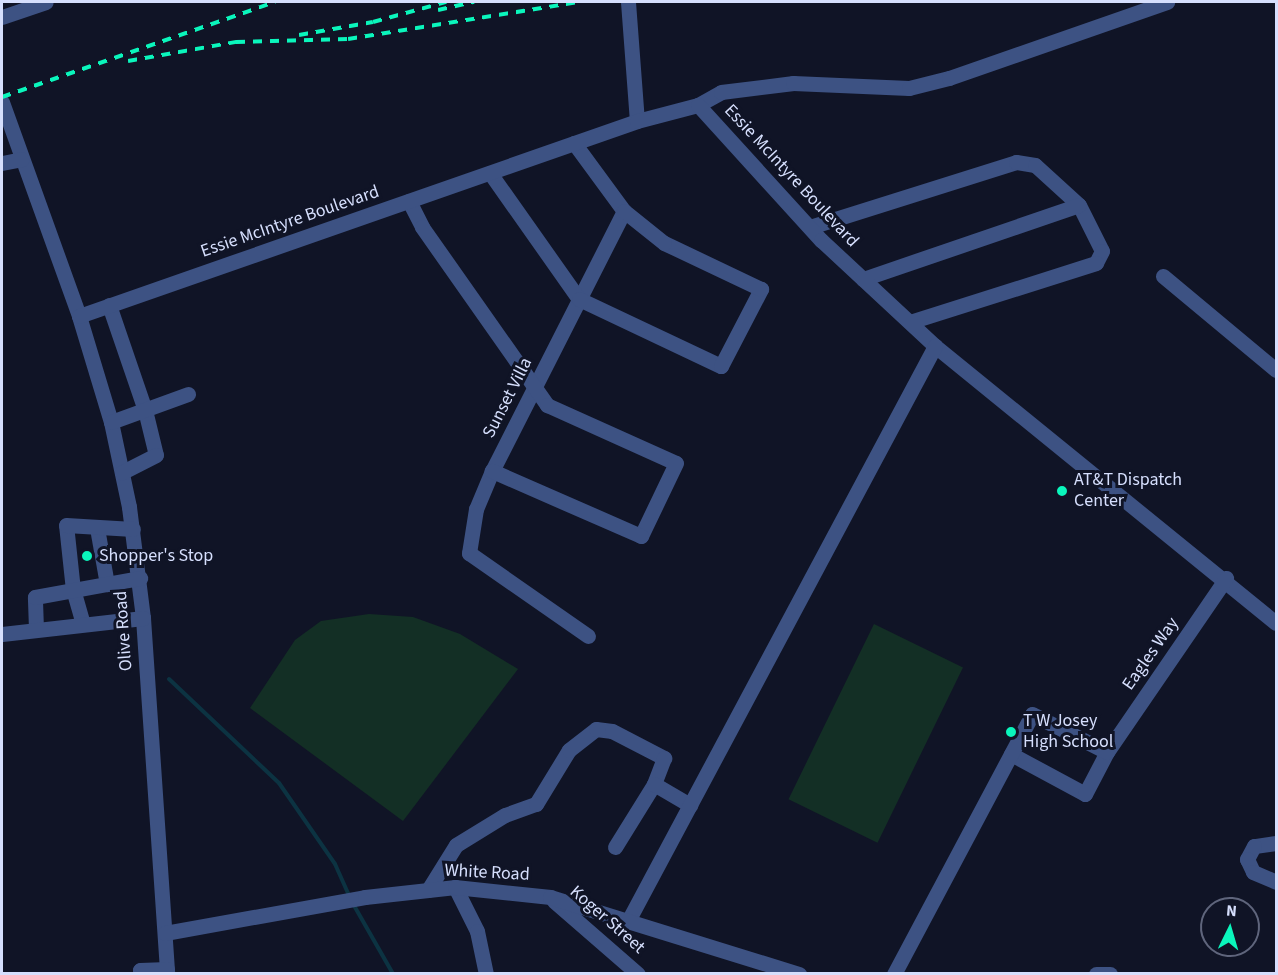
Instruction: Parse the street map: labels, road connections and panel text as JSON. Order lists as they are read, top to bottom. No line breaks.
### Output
{"streets":{"street":["Essie McIntyre Boulevard","Sunset Villa","Olive Road","Eagles Way","White Road","Koger Street"]},"crossings":[["Essie McIntyre Boulevard","Olive Road"],["Essie McIntyre Boulevard","Eagles Way"],["Olive Road","White Road"],["White Road","Koger Street"]],"places":["AT&T Dispatch Center","Shopper's Stop","T W Josey High School"],"north":"top"}
